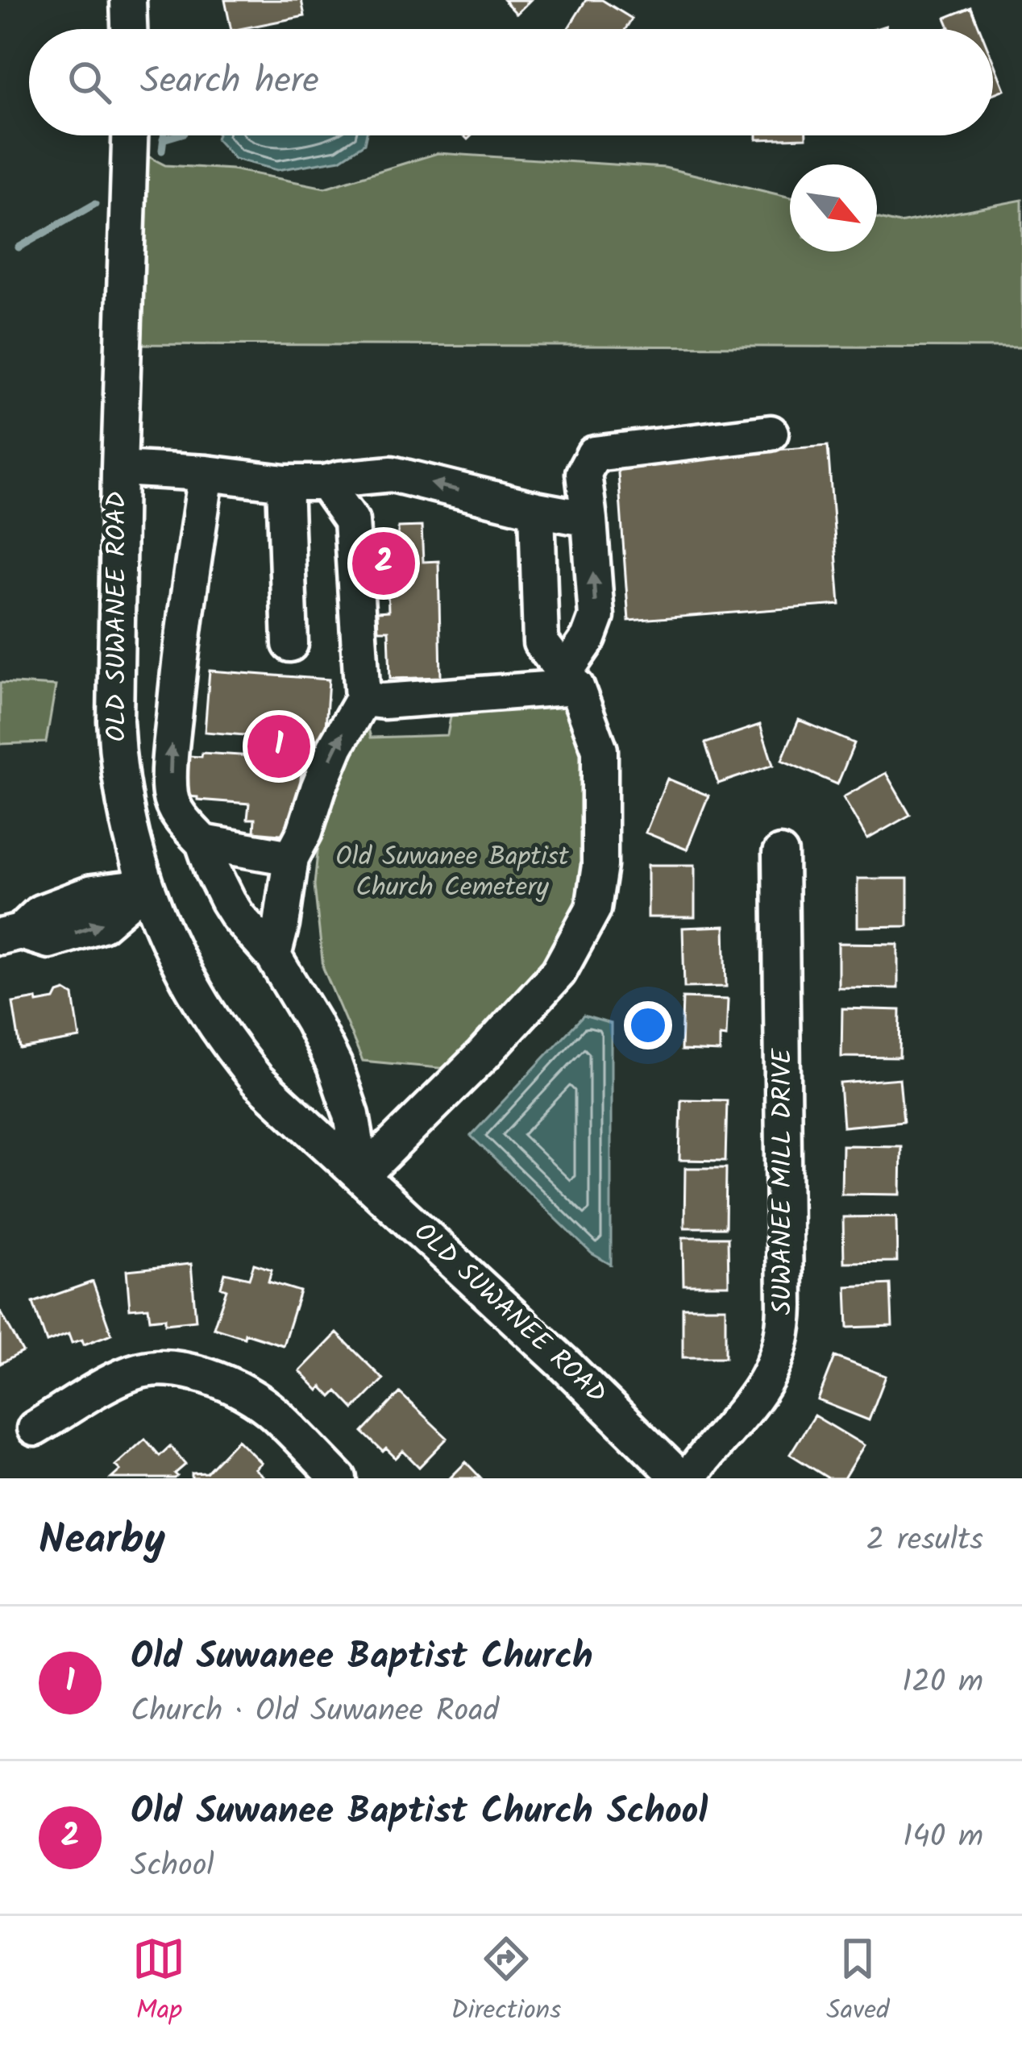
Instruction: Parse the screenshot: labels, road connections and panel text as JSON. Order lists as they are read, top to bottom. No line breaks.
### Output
{"streets":{"street":["OLD SUWANEE ROAD","SUWANEE MILL DRIVE"]},"parks":["Old Suwanee Baptist Church Cemetery"],"north":"bottom right","page":{"search":"Search here","pins":["2","1"],"heading":["Nearby","2 results"],"list":[{"mark":"1","name":"Old Suwanee Baptist Church","note":"Church · Old Suwanee Road","value":"120 m"},{"mark":"2","name":"Old Suwanee Baptist Church School","note":"School","value":"140 m"}],"nav":["Map","Directions","Saved"]}}
